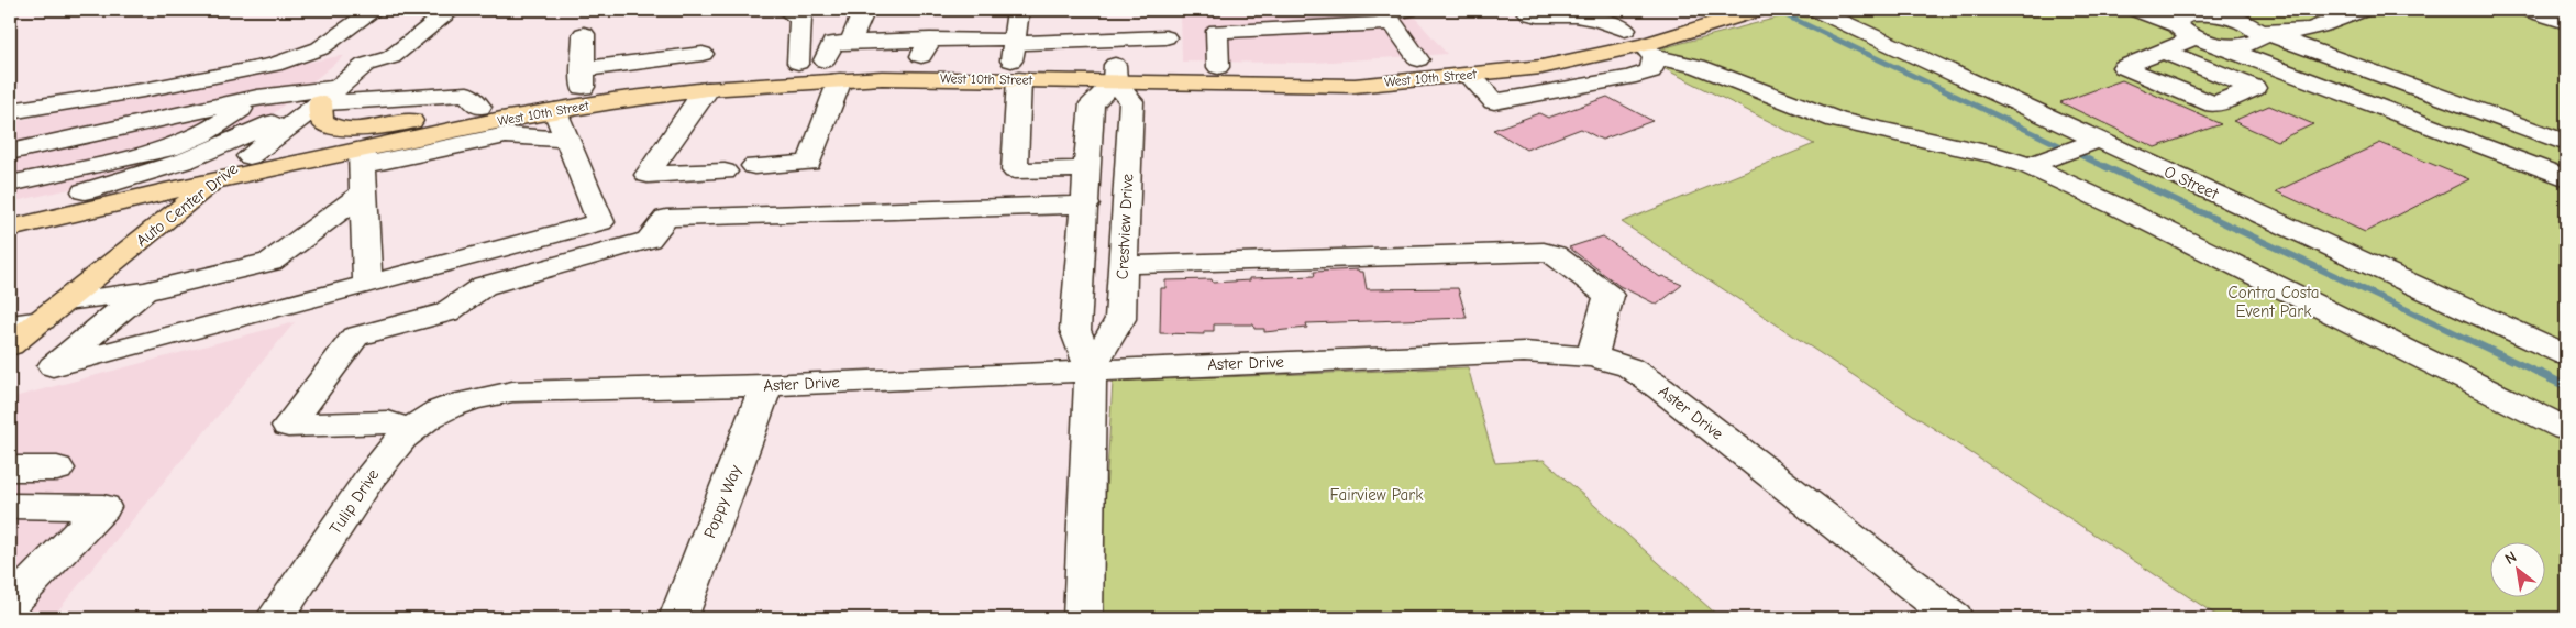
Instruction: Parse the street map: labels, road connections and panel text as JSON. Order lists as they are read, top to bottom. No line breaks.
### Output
{"streets":{"main road":["West 10th Street","Auto Center Drive"],"street":["O Street","Crestview Drive","Aster Drive","Tulip Drive","Poppy Way"]},"crossings":[["West 10th Street","Auto Center Drive"],["West 10th Street","Crestview Drive"],["Crestview Drive","Aster Drive"],["Aster Drive","Tulip Drive"],["Aster Drive","Poppy Way"]],"parks":["Contra Costa Event Park","Fairview Park"],"north":"top left"}
